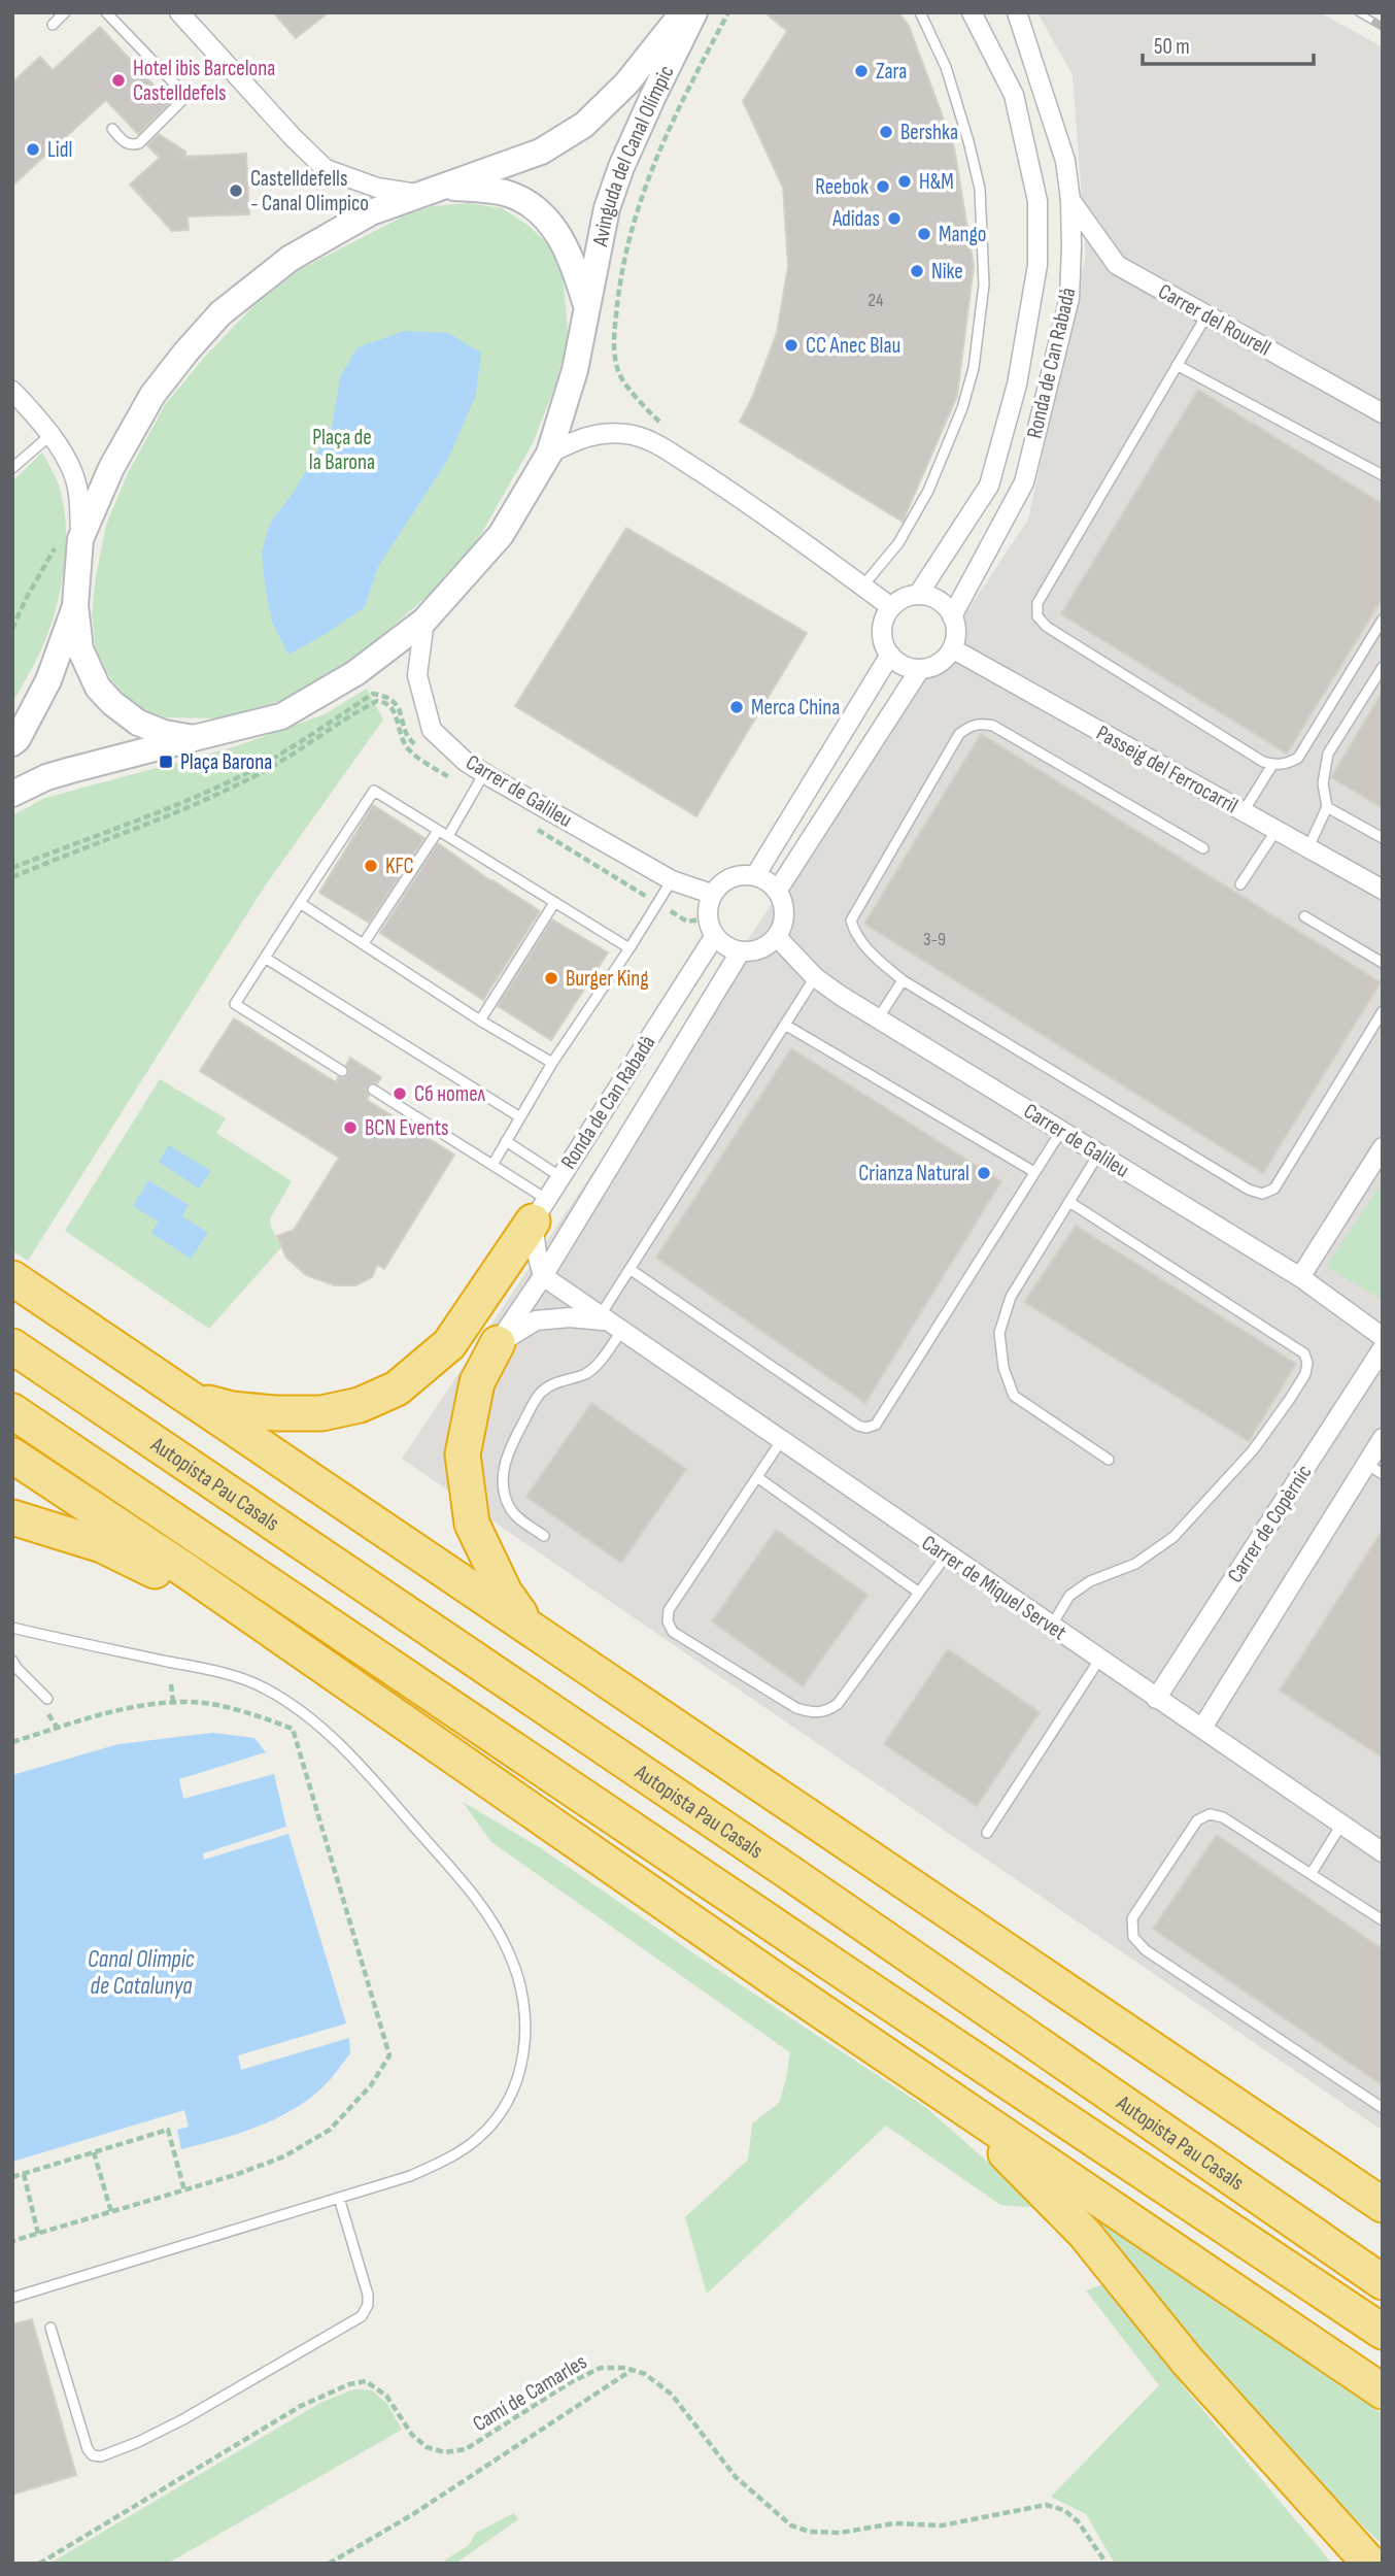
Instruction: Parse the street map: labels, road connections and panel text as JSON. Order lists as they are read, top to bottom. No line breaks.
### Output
{"streets":{"highway":["Autopista Pau Casals"],"street":["Avinguda del Canal Olímpic","Carrer del Rourell","Ronda de Can Rabadà","Passeig del Ferrocarril","Carrer de Galileu","Carrer de Copèrnic","Carrer de Miquel Servet"],"path":["Camí de Camarles"]},"crossings":[["Carrer del Rourell","Ronda de Can Rabadà"],["Ronda de Can Rabadà","Passeig del Ferrocarril"],["Ronda de Can Rabadà","Carrer de Galileu"],["Ronda de Can Rabadà","Carrer de Miquel Servet"],["Carrer de Copèrnic","Carrer de Miquel Servet"]],"water":["Canal Olimpic de Catalunya"],"parks":["Plaça de la Barona"],"places":{"other":["Zara","Hotel ibis Barcelona Castelldefels","Bershka","Lidl","H&M","Reebok","Castelldefells - Canal Olimpico","Adidas","Mango","Nike","CC Anec Blau","Merca China","KFC","Burger King","Сб нотел","BCN Events","Crianza Natural"],"transit":["Plaça Barona"]},"house_numbers":["24","3-9"],"scale_bar":"50 m"}
